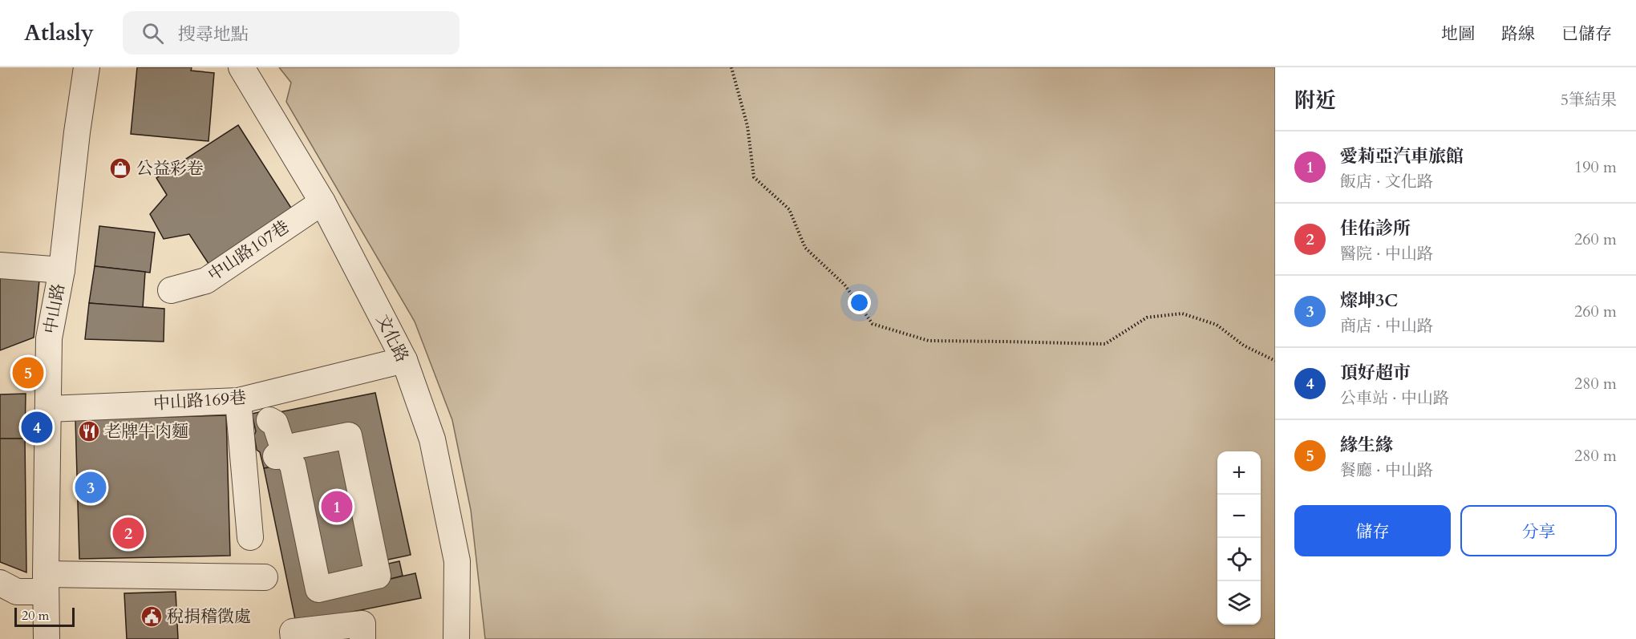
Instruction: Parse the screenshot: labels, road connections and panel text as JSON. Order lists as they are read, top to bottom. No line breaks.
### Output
{"streets":{"street":["中山路107巷","中山路","文化路","中山路169巷"]},"crossings":[["中山路107巷","文化路"],["中山路","中山路169巷"],["文化路","中山路169巷"]],"places":{"shop":["公益彩卷"],"restaurant":["老牌牛肉麵"],"public building":["稅捐稽徵處"]},"scale_bar":"20 m","page":{"header":"Atlasly","search":"搜尋地點","nav":["地圖","路線","已儲存"],"heading":["附近","5筆結果"],"list":[{"mark":"1","name":"愛莉亞汽車旅館","note":"飯店 · 文化路","value":"190 m"},{"mark":"2","name":"佳佑診所","note":"醫院 · 中山路","value":"260 m"},{"mark":"3","name":"燦坤3C","note":"商店 · 中山路","value":"260 m"},{"mark":"4","name":"頂好超市","note":"公車站 · 中山路","value":"280 m"},{"mark":"5","name":"緣生緣","note":"餐廳 · 中山路","value":"280 m"}],"pins":["5","4","3","1","2"],"map_buttons":["+","−"],"buttons":["儲存","分享"],"scale":"20 m"}}
